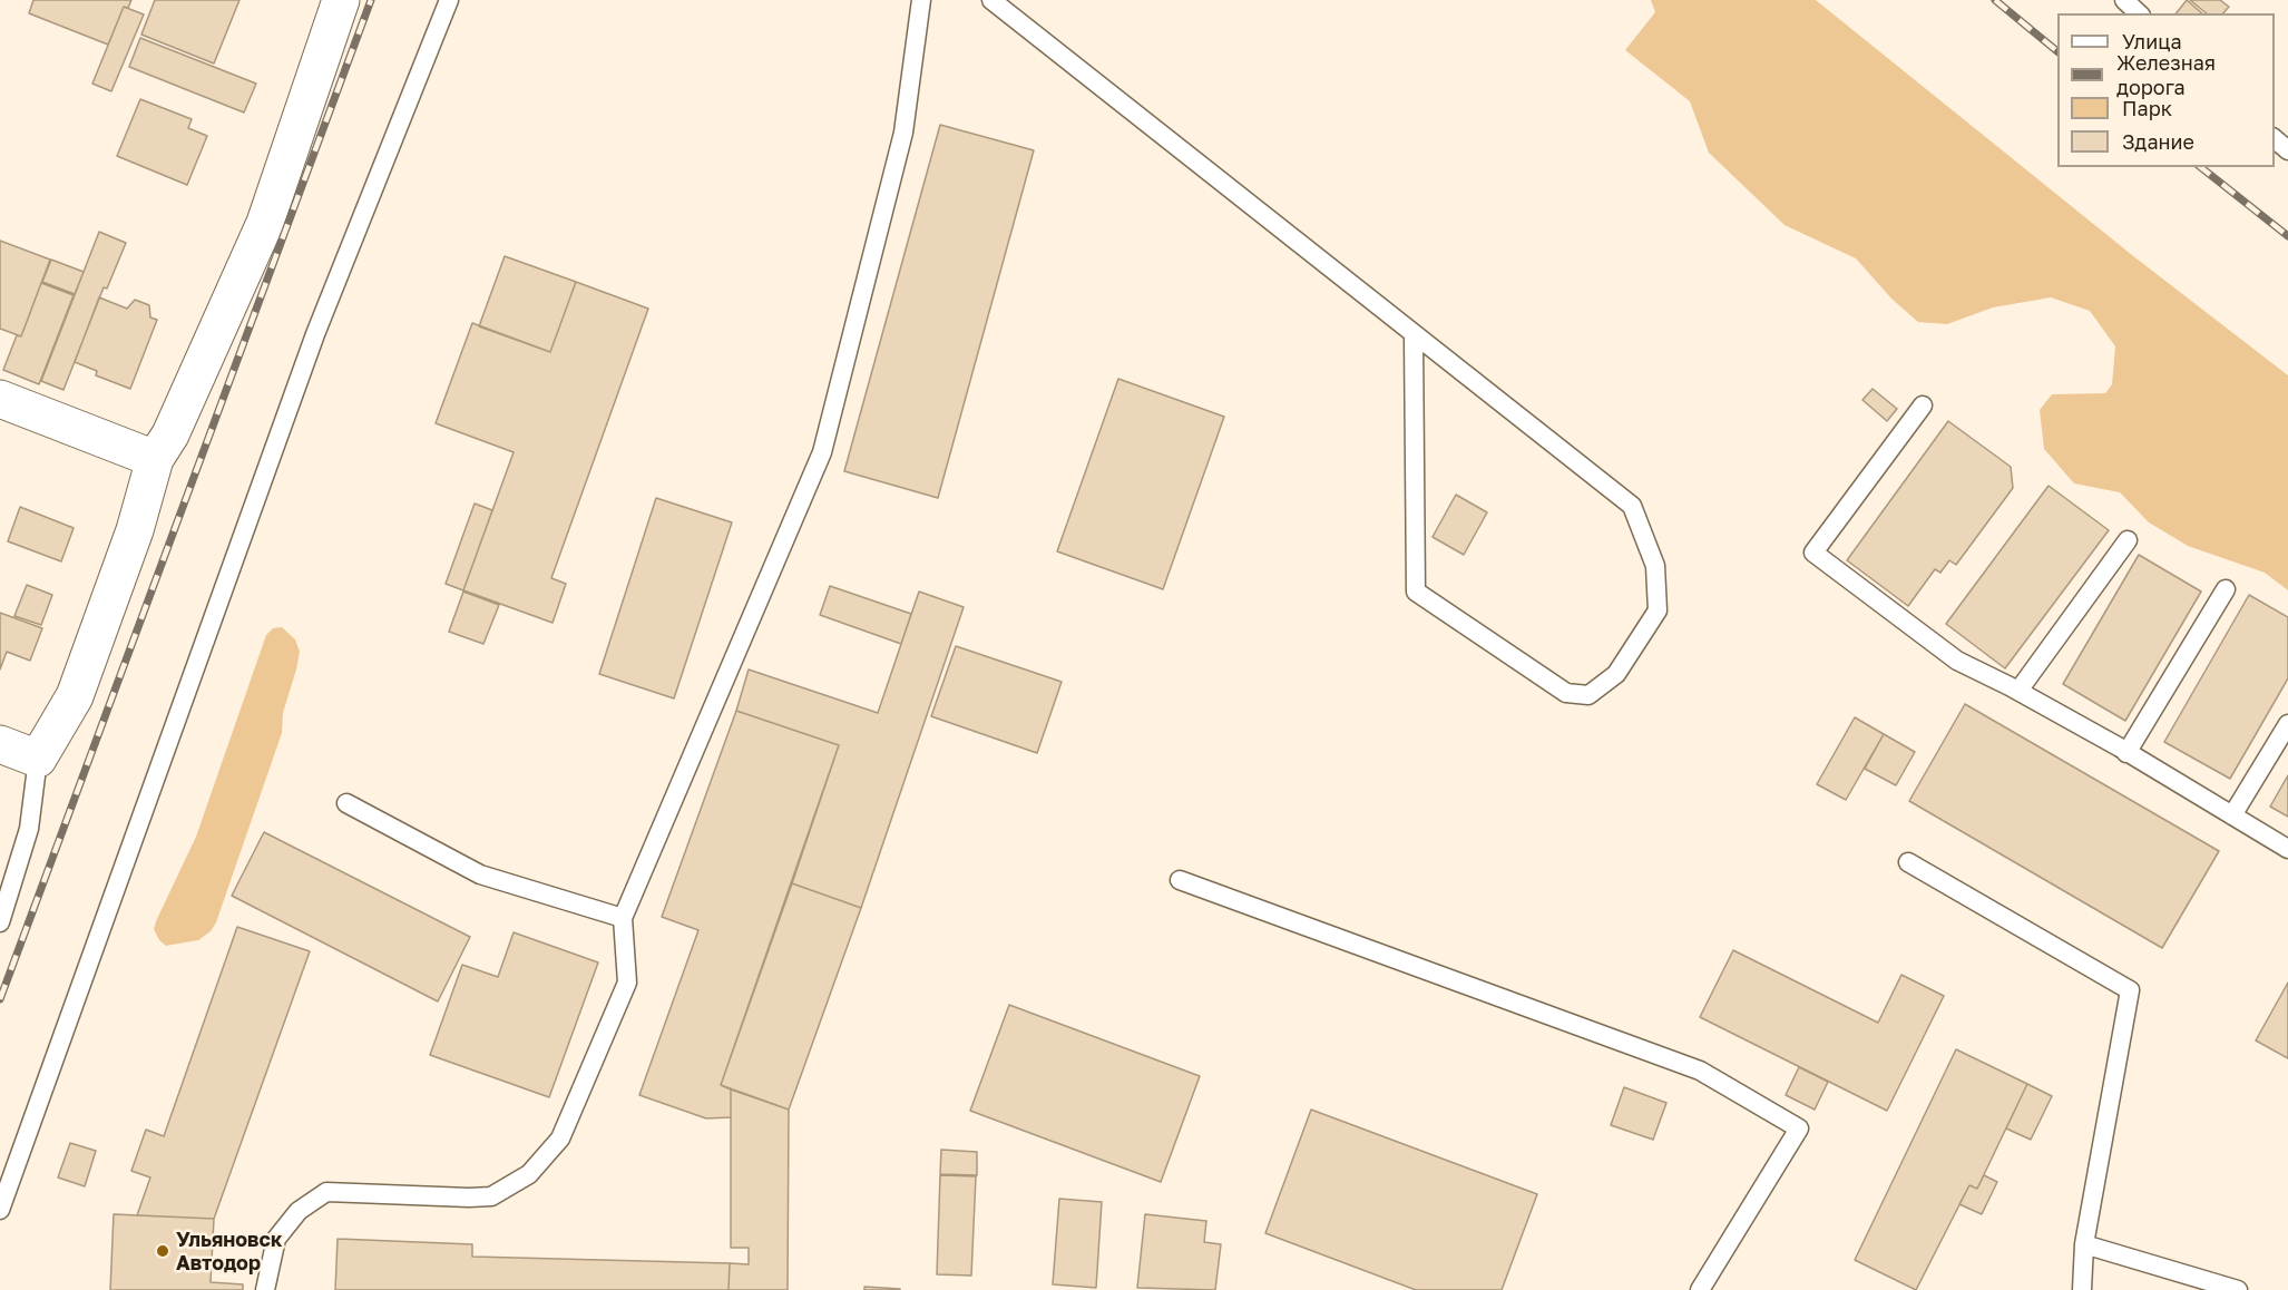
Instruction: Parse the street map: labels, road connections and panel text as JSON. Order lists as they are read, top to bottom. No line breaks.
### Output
{"places":["Ульяновск Автодор"],"legend":["Улица","Железная дорога","Парк","Здание"]}
